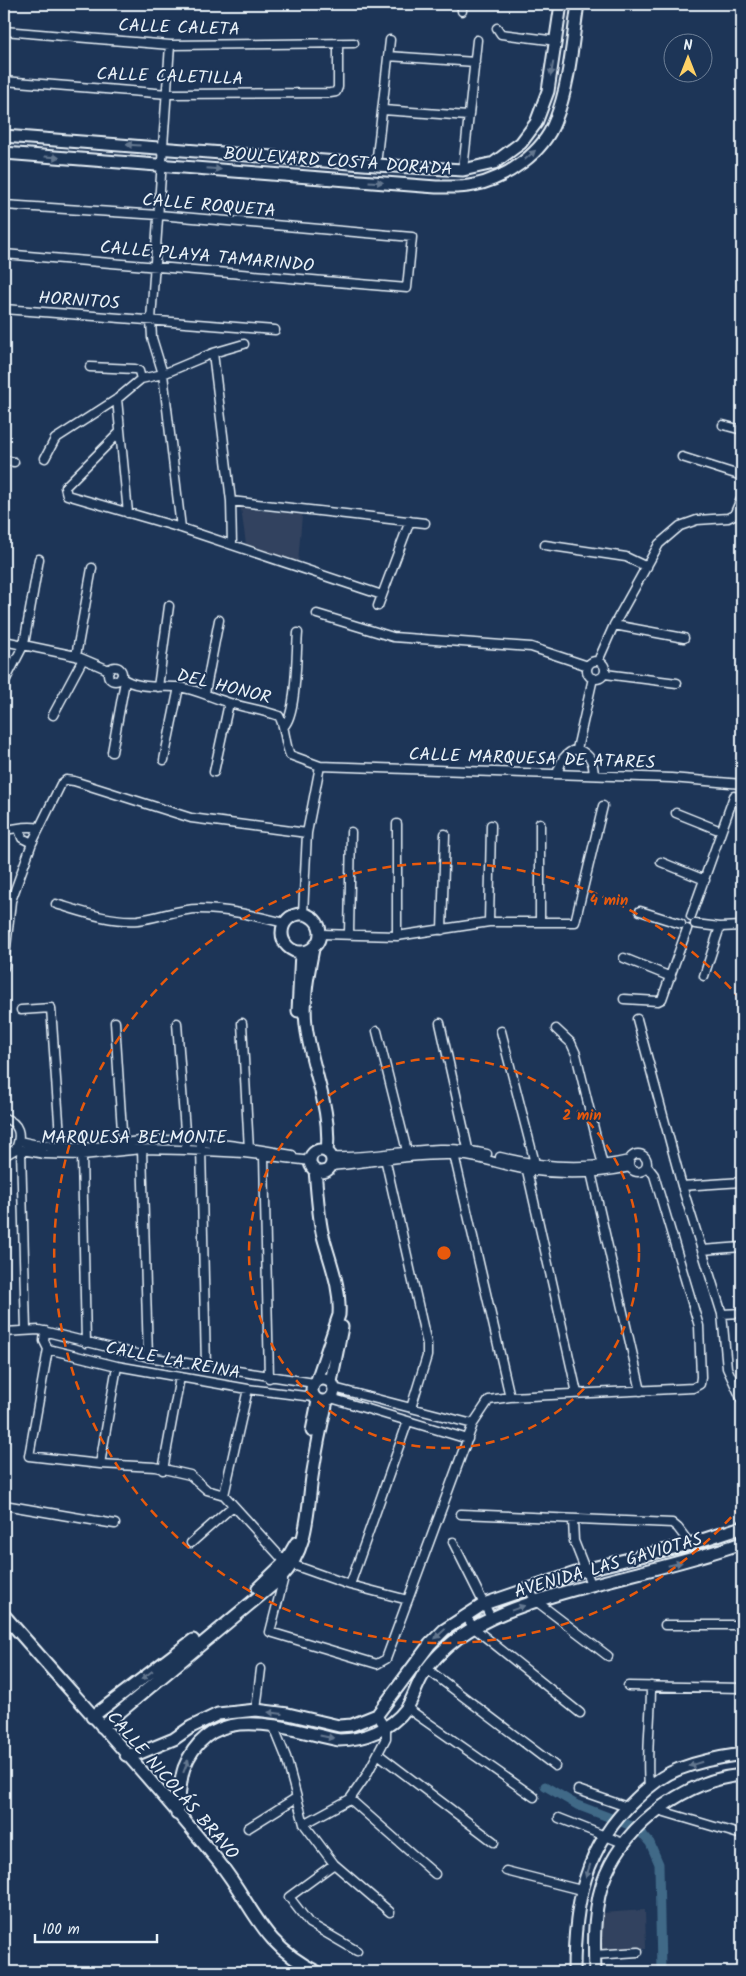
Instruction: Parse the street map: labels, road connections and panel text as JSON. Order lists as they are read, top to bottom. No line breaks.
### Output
{"streets":{"street":["CALLE CALETA","CALLE CALETILLA","BOULEVARD COSTA DORADA","CALLE ROQUETA","CALLE PLAYA TAMARINDO","HORNITOS","DEL HONOR","CALLE MARQUESA DE ATARES","MARQUESA BELMONTE","CALLE LA REINA","AVENIDA LAS GAVIOTAS","CALLE NICOLÁS BRAVO"]},"crossings":[["CALLE CALETA","CALLE CALETILLA"],["CALLE ROQUETA","CALLE PLAYA TAMARINDO"],["DEL HONOR","CALLE MARQUESA DE ATARES"],["AVENIDA LAS GAVIOTAS","CALLE NICOLÁS BRAVO"]],"scale_bar":"100 m","north":"top","rings":["4 min","2 min"]}
